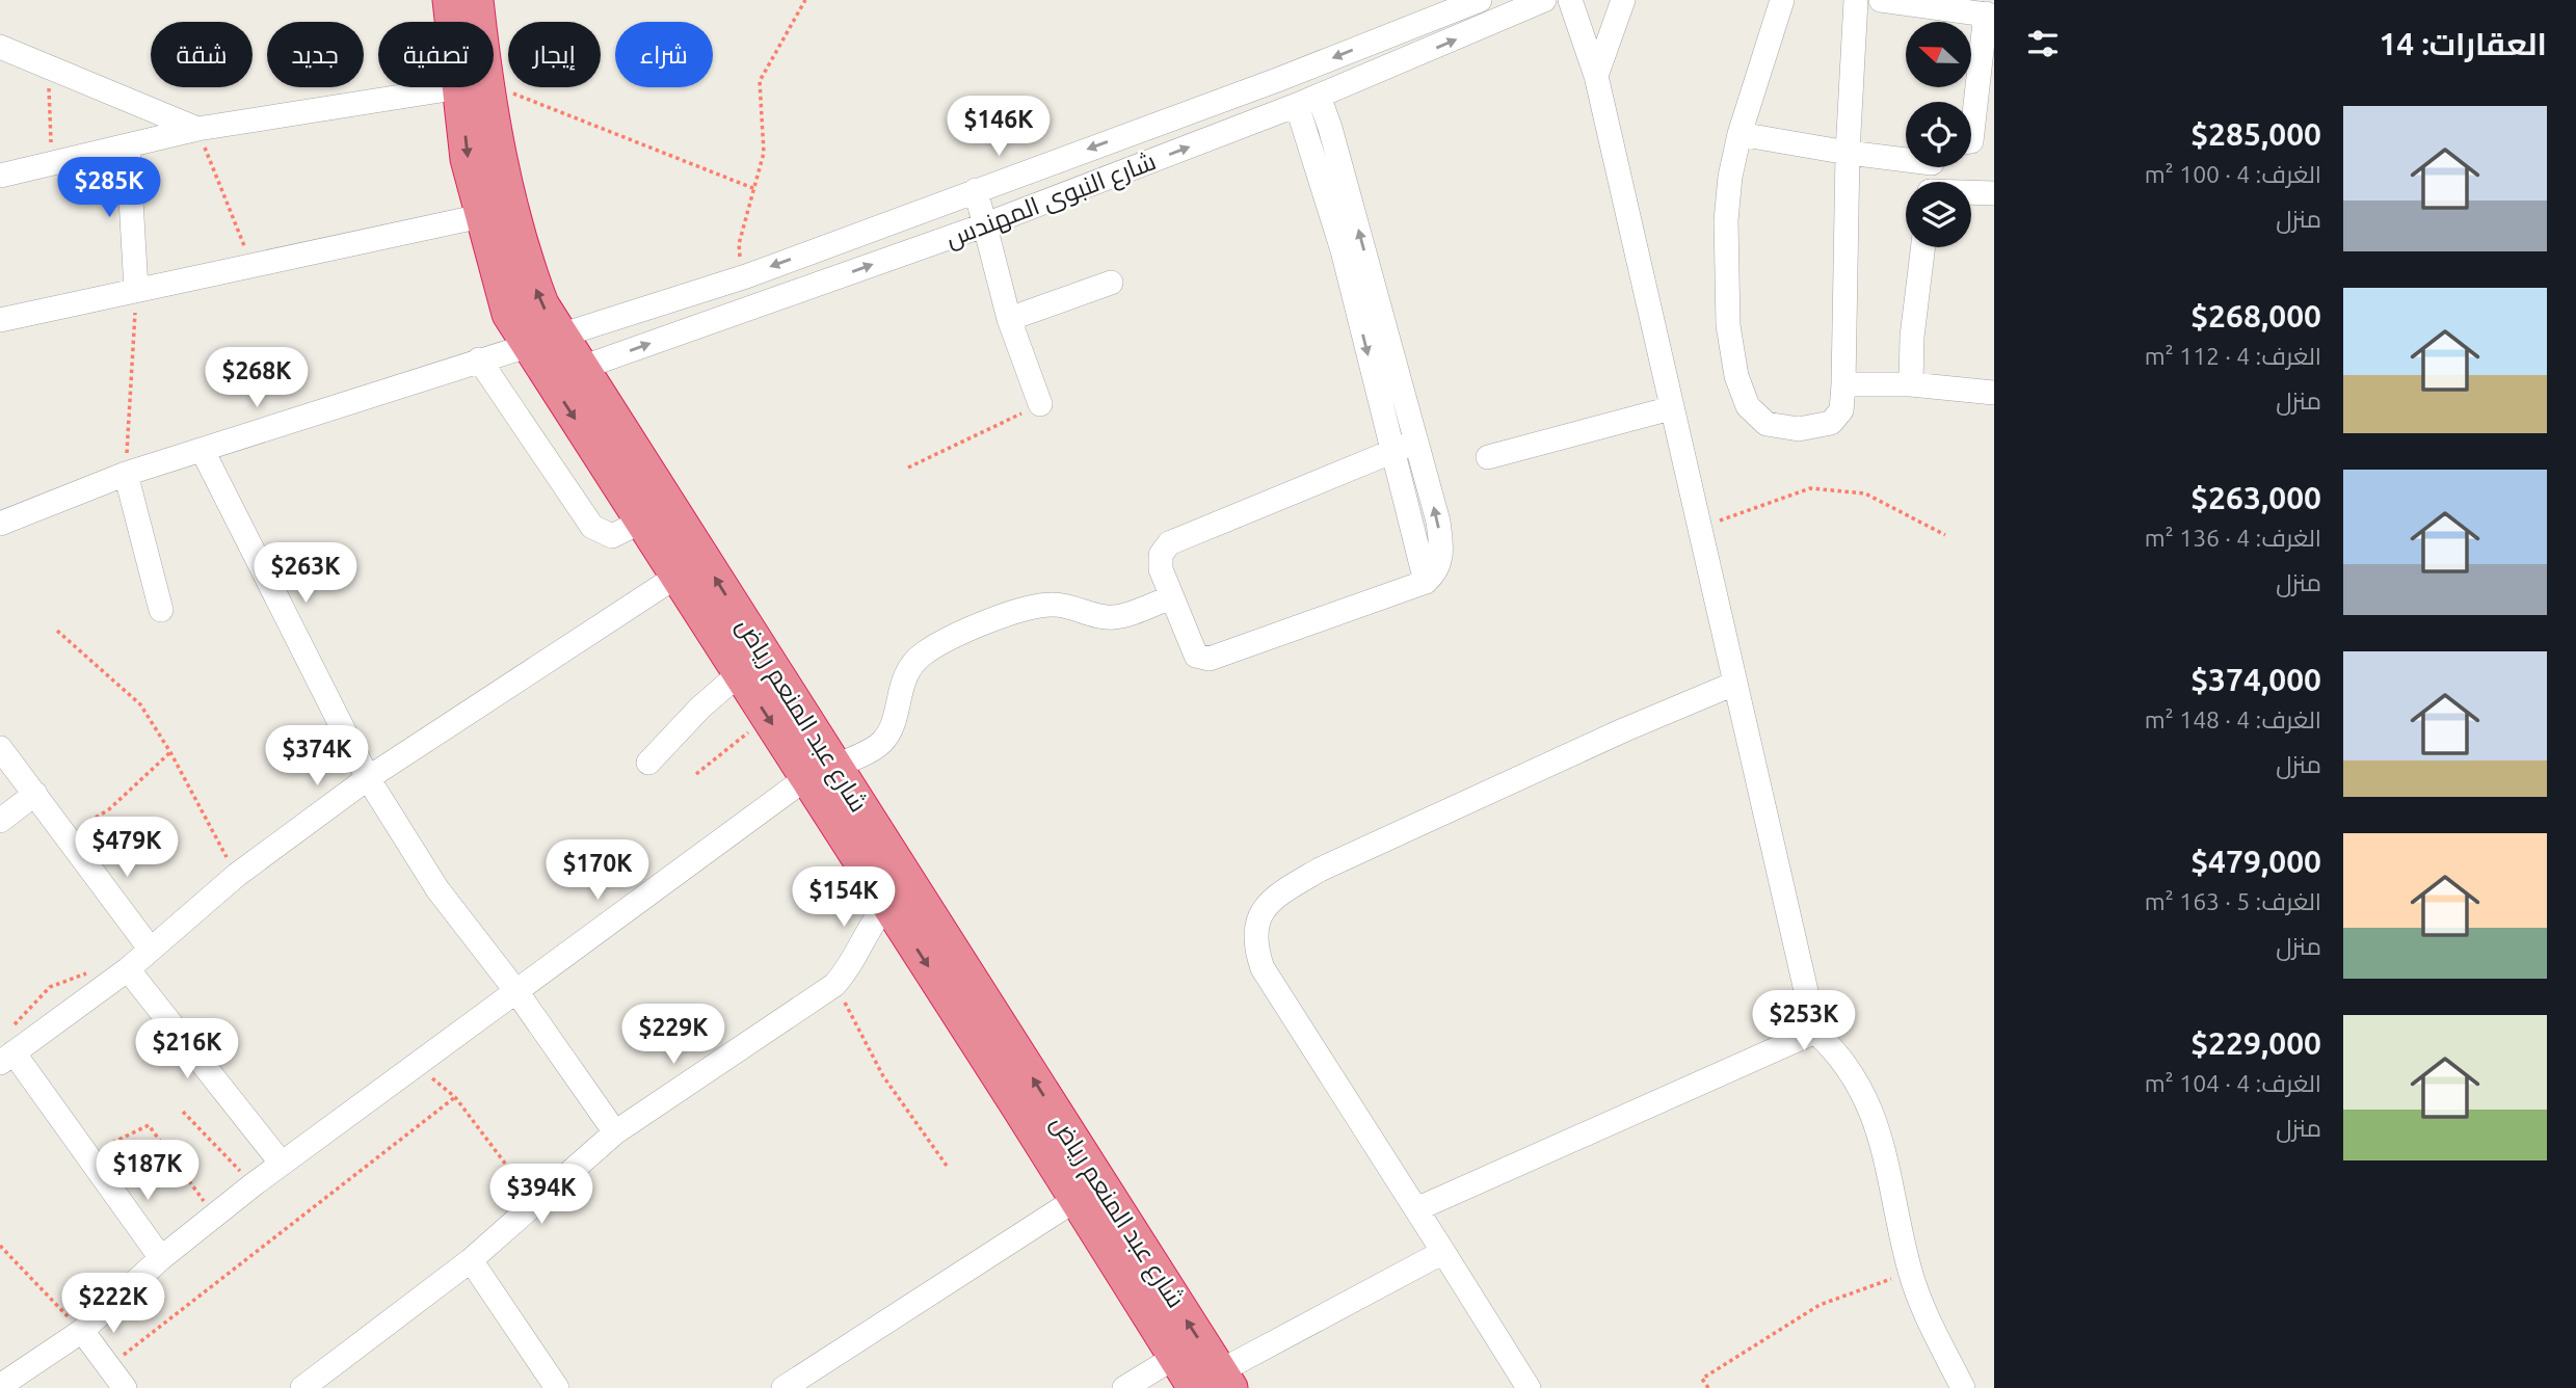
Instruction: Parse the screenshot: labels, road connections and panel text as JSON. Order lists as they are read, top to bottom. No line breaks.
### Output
{"streets":{"highway":["شارع عبد المنعم رياض"],"street":["شارع النبوى المهندس"]},"crossings":[["شارع النبوى المهندس","شارع عبد المنعم رياض"]],"north":"left","page":{"heading":"العقارات: 14","chip":["شراء","إيجار","تصفية","جديد","شقة"],"list":[{"name":"$285,000","note":"الغرف: 4 · 100 m² · منزل"},{"name":"$268,000","note":"الغرف: 4 · 112 m² · منزل"},{"name":"$263,000","note":"الغرف: 4 · 136 m² · منزل"},{"name":"$374,000","note":"الغرف: 4 · 148 m² · منزل"},{"name":"$479,000","note":"الغرف: 5 · 163 m² · منزل"},{"name":"$229,000","note":"الغرف: 4 · 104 m² · منزل"}],"price":["$146K","$285K","$268K","$263K","$374K","$479K","$170K","$154K","$253K","$229K","$216K","$187K","$394K","$222K"]}}
